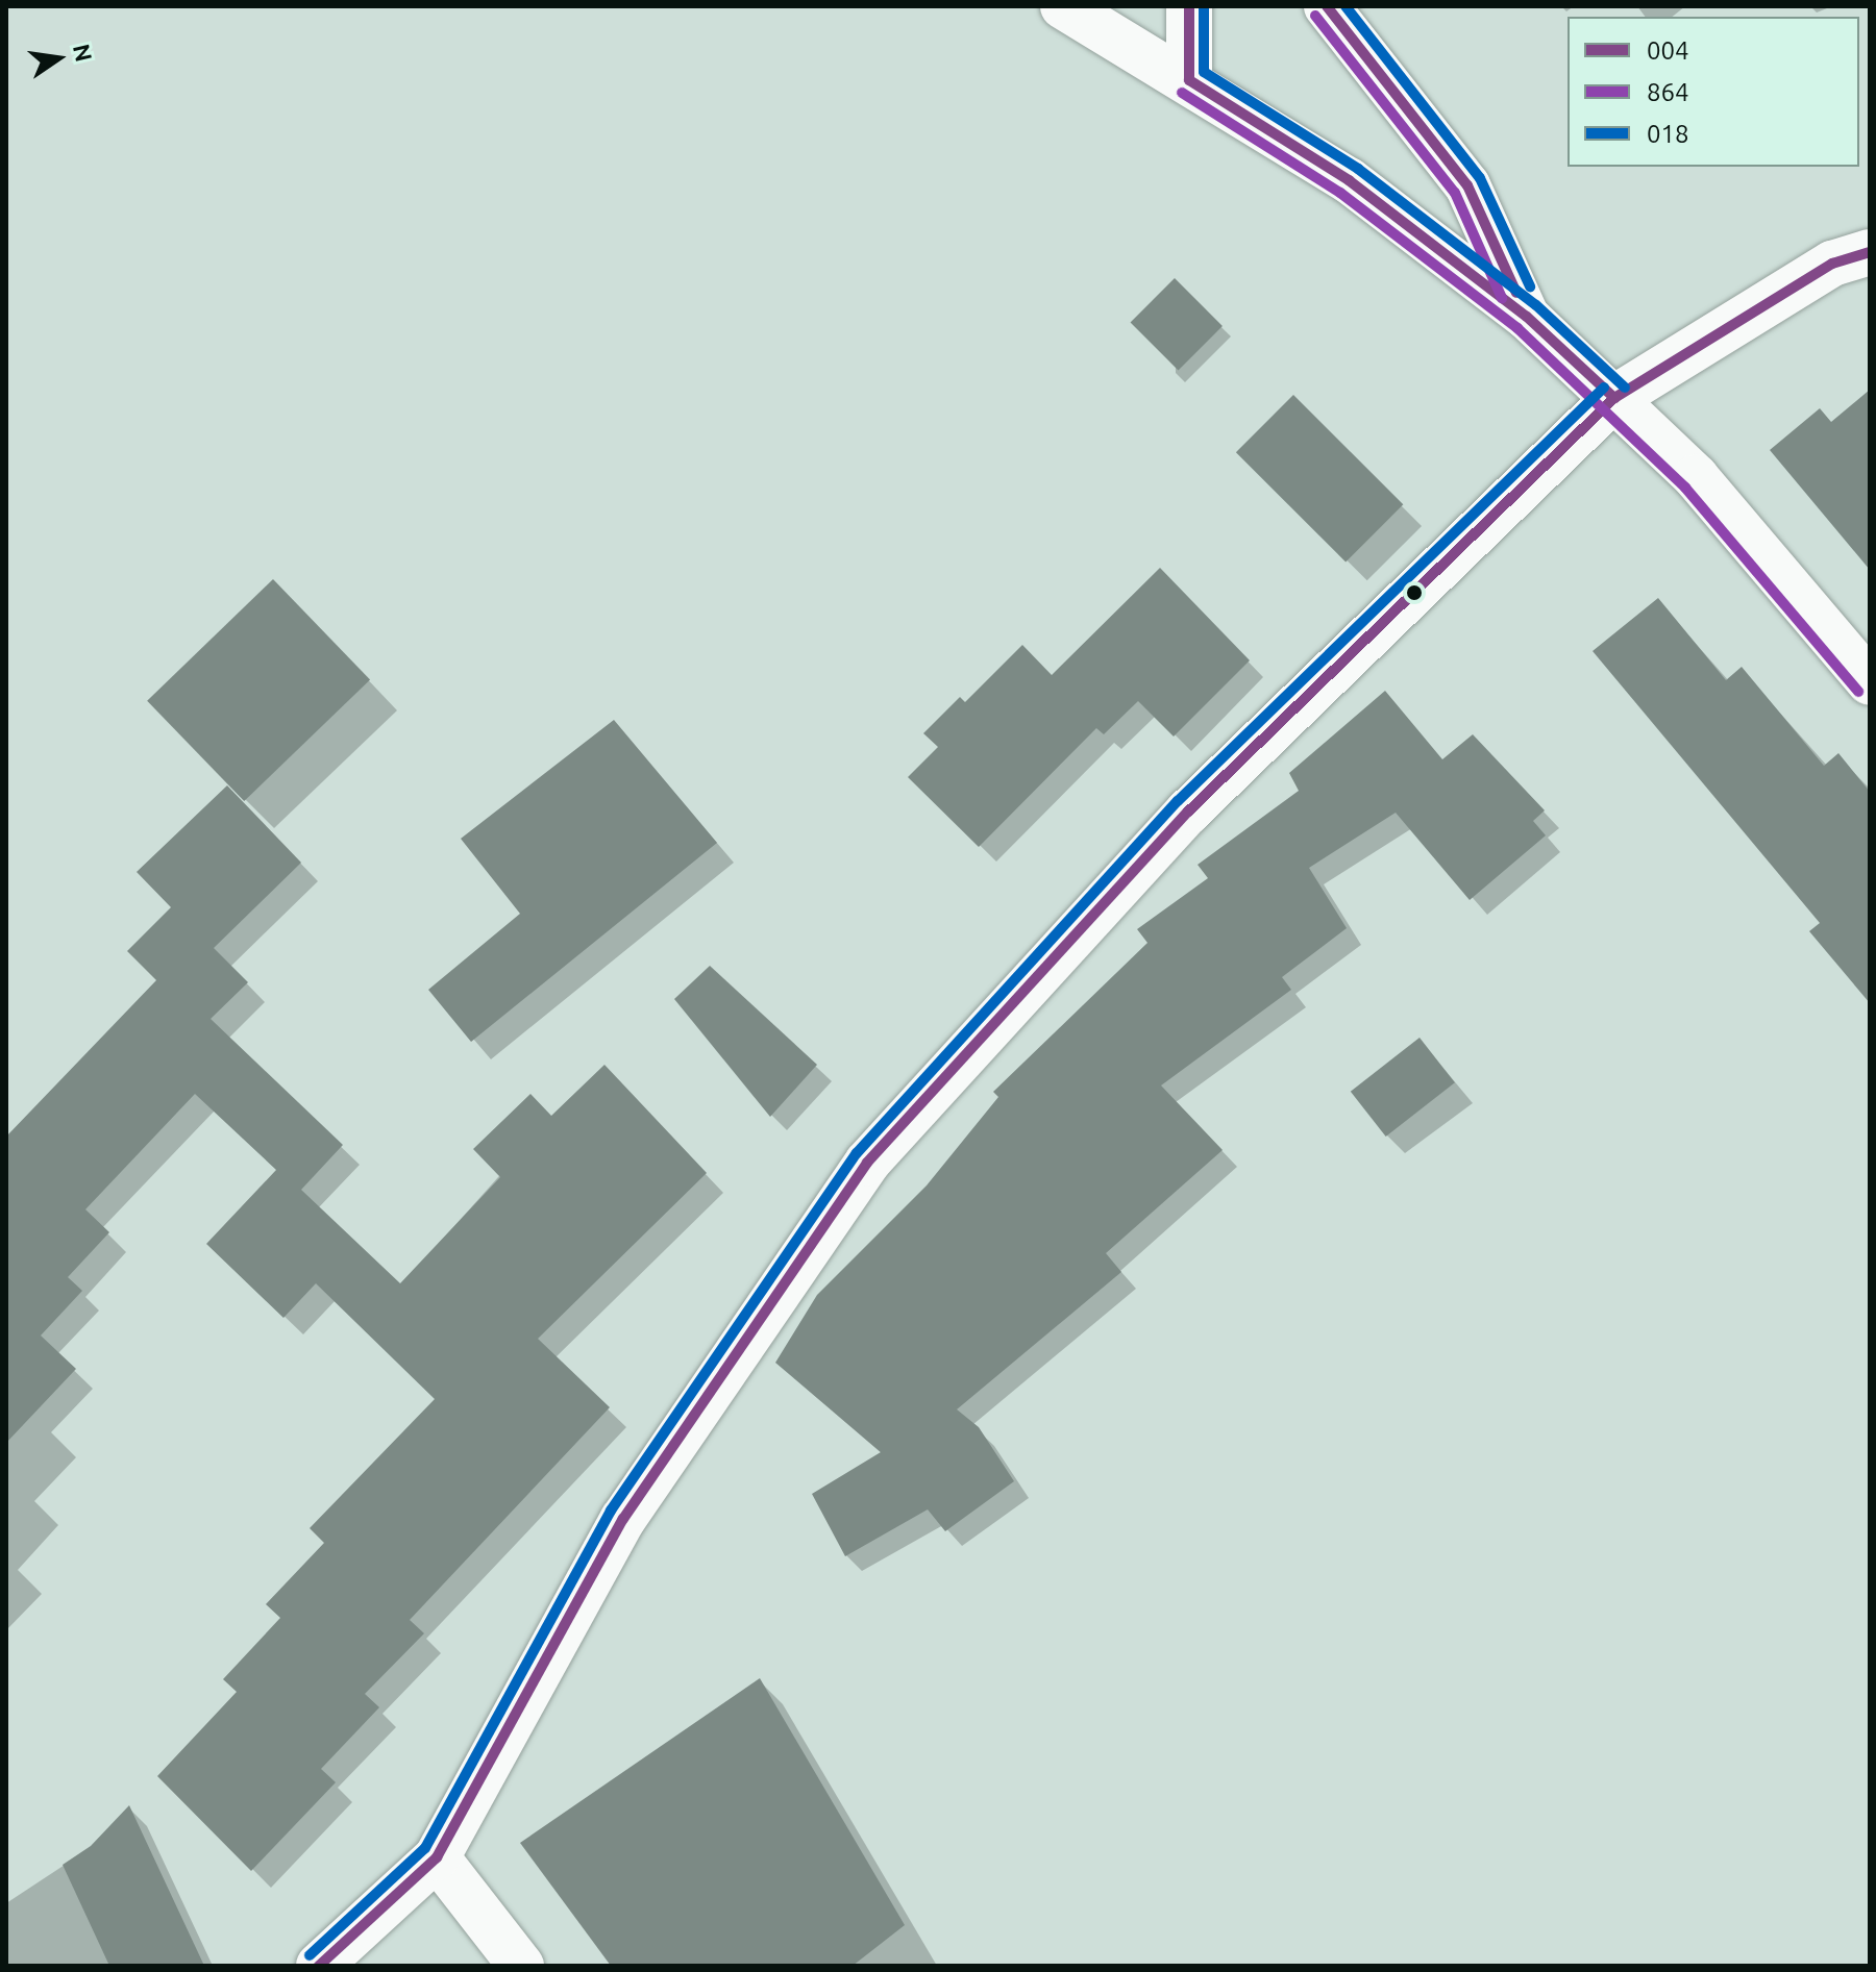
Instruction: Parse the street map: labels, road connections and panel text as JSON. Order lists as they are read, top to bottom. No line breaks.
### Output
{"lines":["transit line 004","transit line 018","transit line 864"],"legend":["004","864","018"],"north":"right"}
